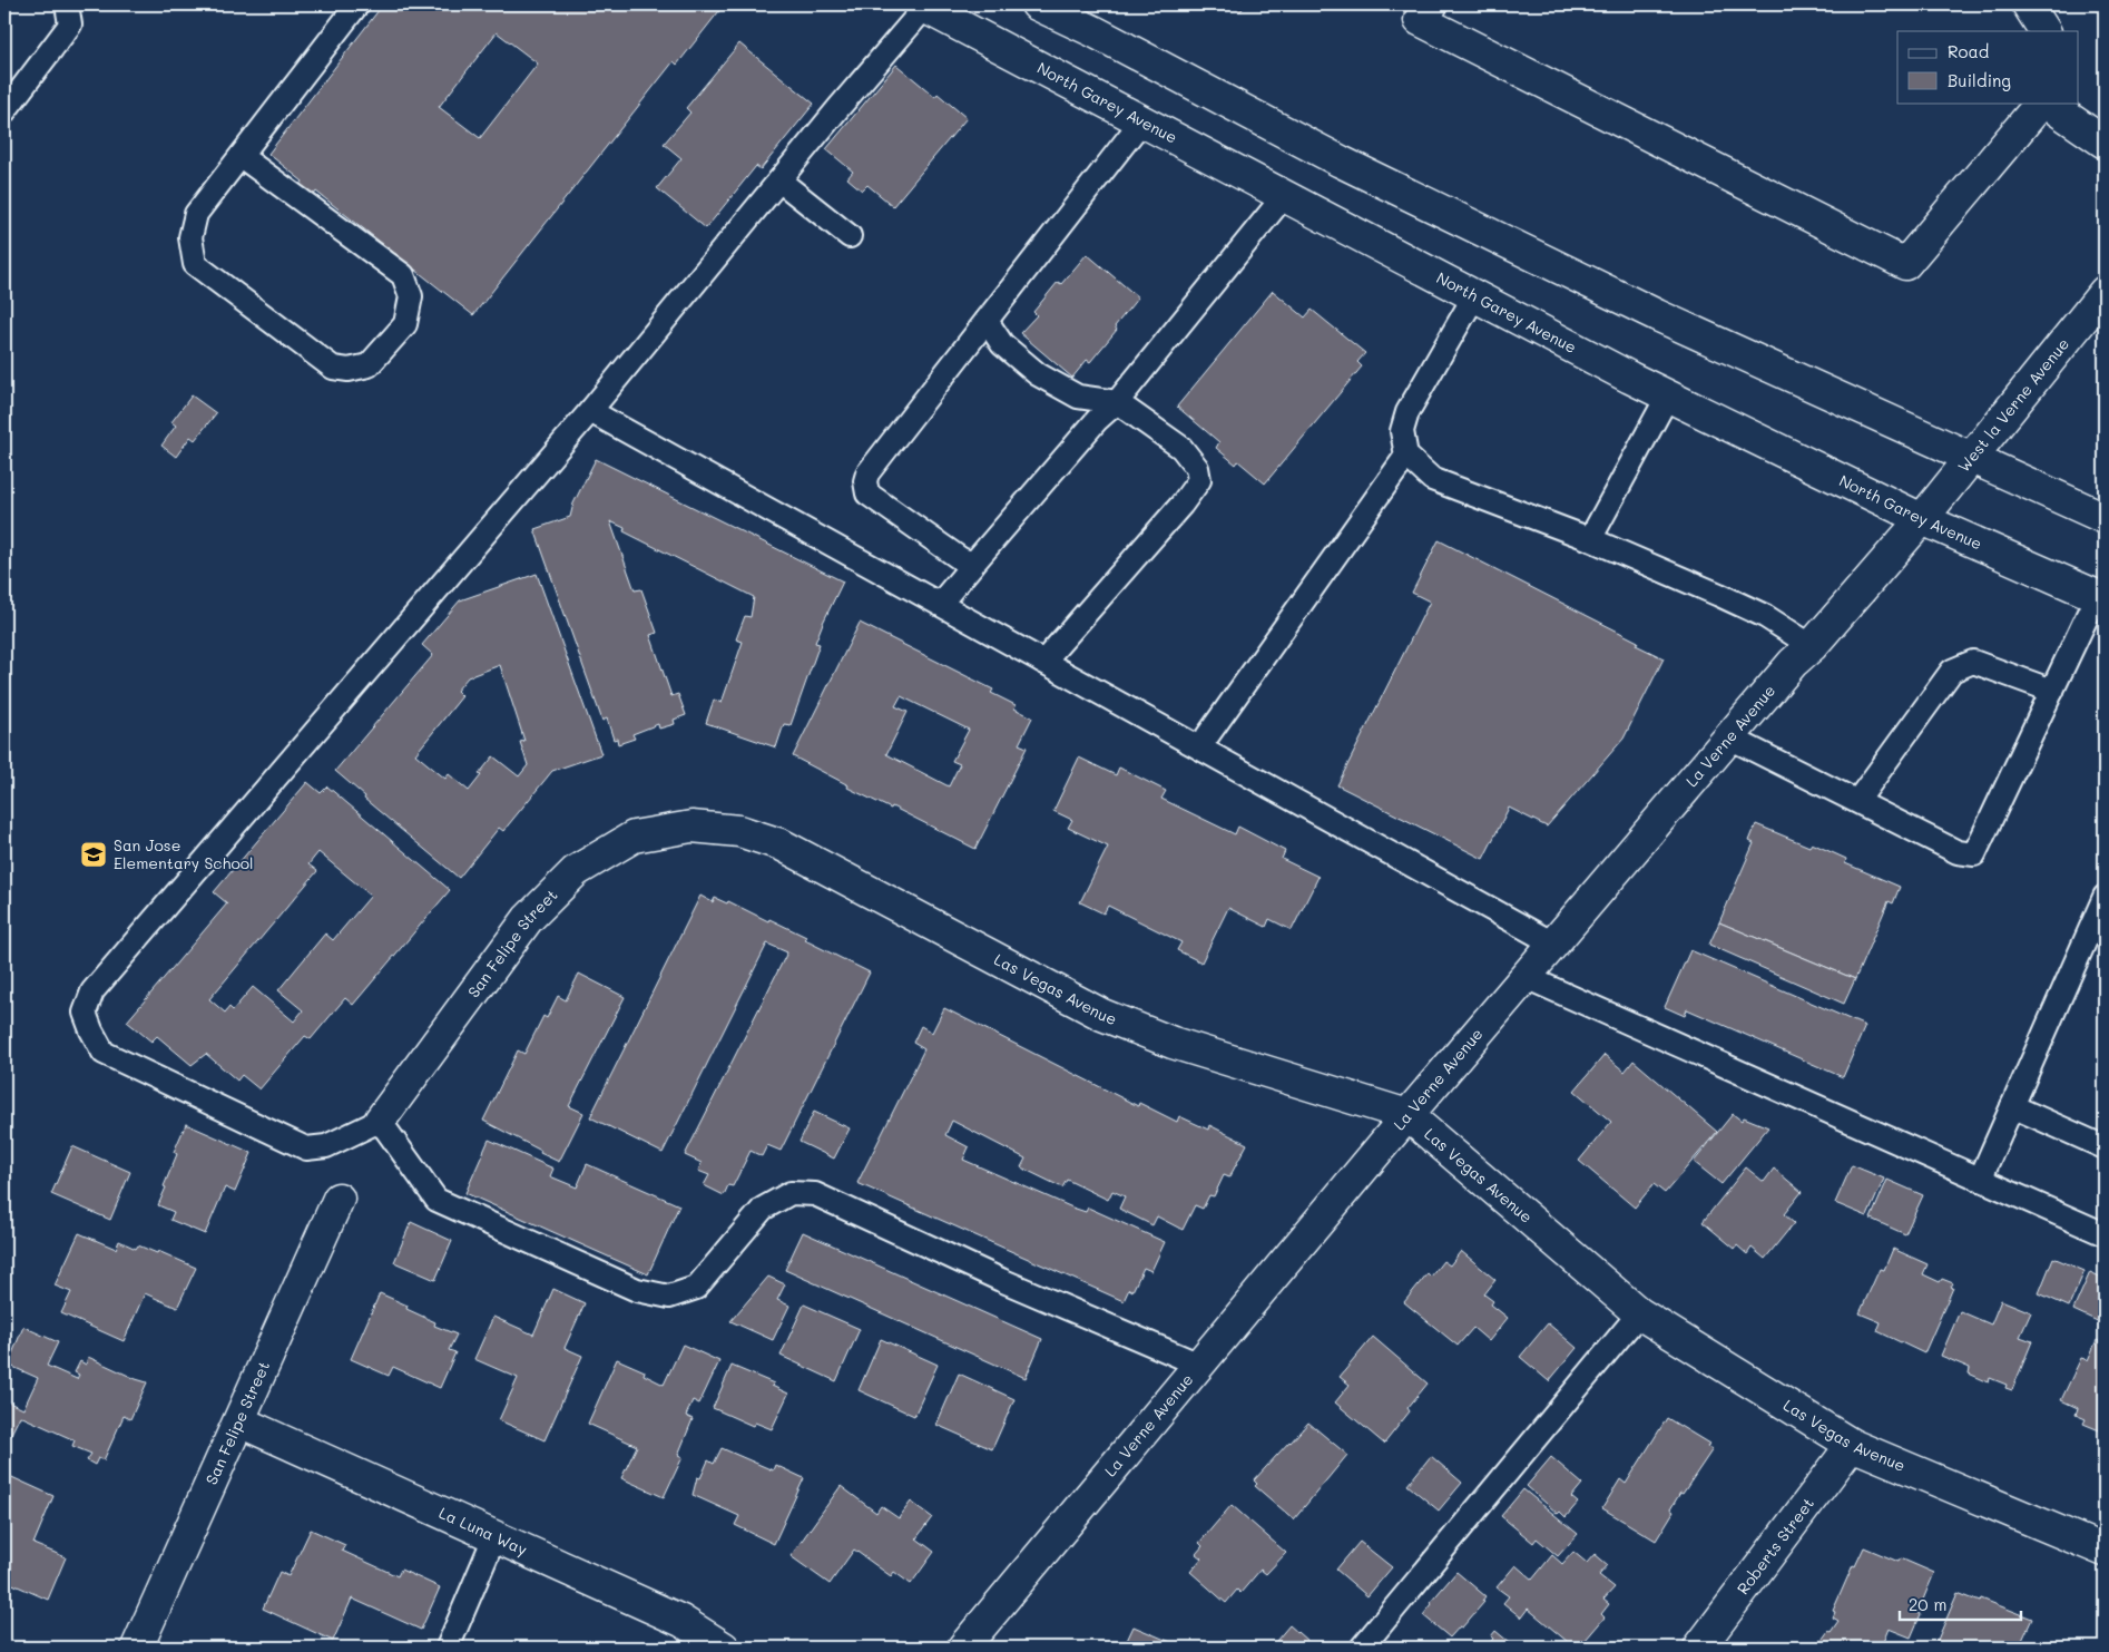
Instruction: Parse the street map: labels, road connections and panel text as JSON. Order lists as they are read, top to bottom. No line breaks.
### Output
{"streets":{"main road":["North Garey Avenue","West la Verne Avenue","La Verne Avenue","San Felipe Street","Las Vegas Avenue","La Luna Way","Roberts Street"]},"crossings":[["North Garey Avenue","West la Verne Avenue"],["North Garey Avenue","La Verne Avenue"],["West la Verne Avenue","La Verne Avenue"],["La Verne Avenue","Las Vegas Avenue"],["San Felipe Street","Las Vegas Avenue"],["San Felipe Street","La Luna Way"],["Las Vegas Avenue","Roberts Street"]],"places":{"school or university":["San Jose Elementary School"]},"legend":["Road","Building"],"scale_bar":"20 m"}
